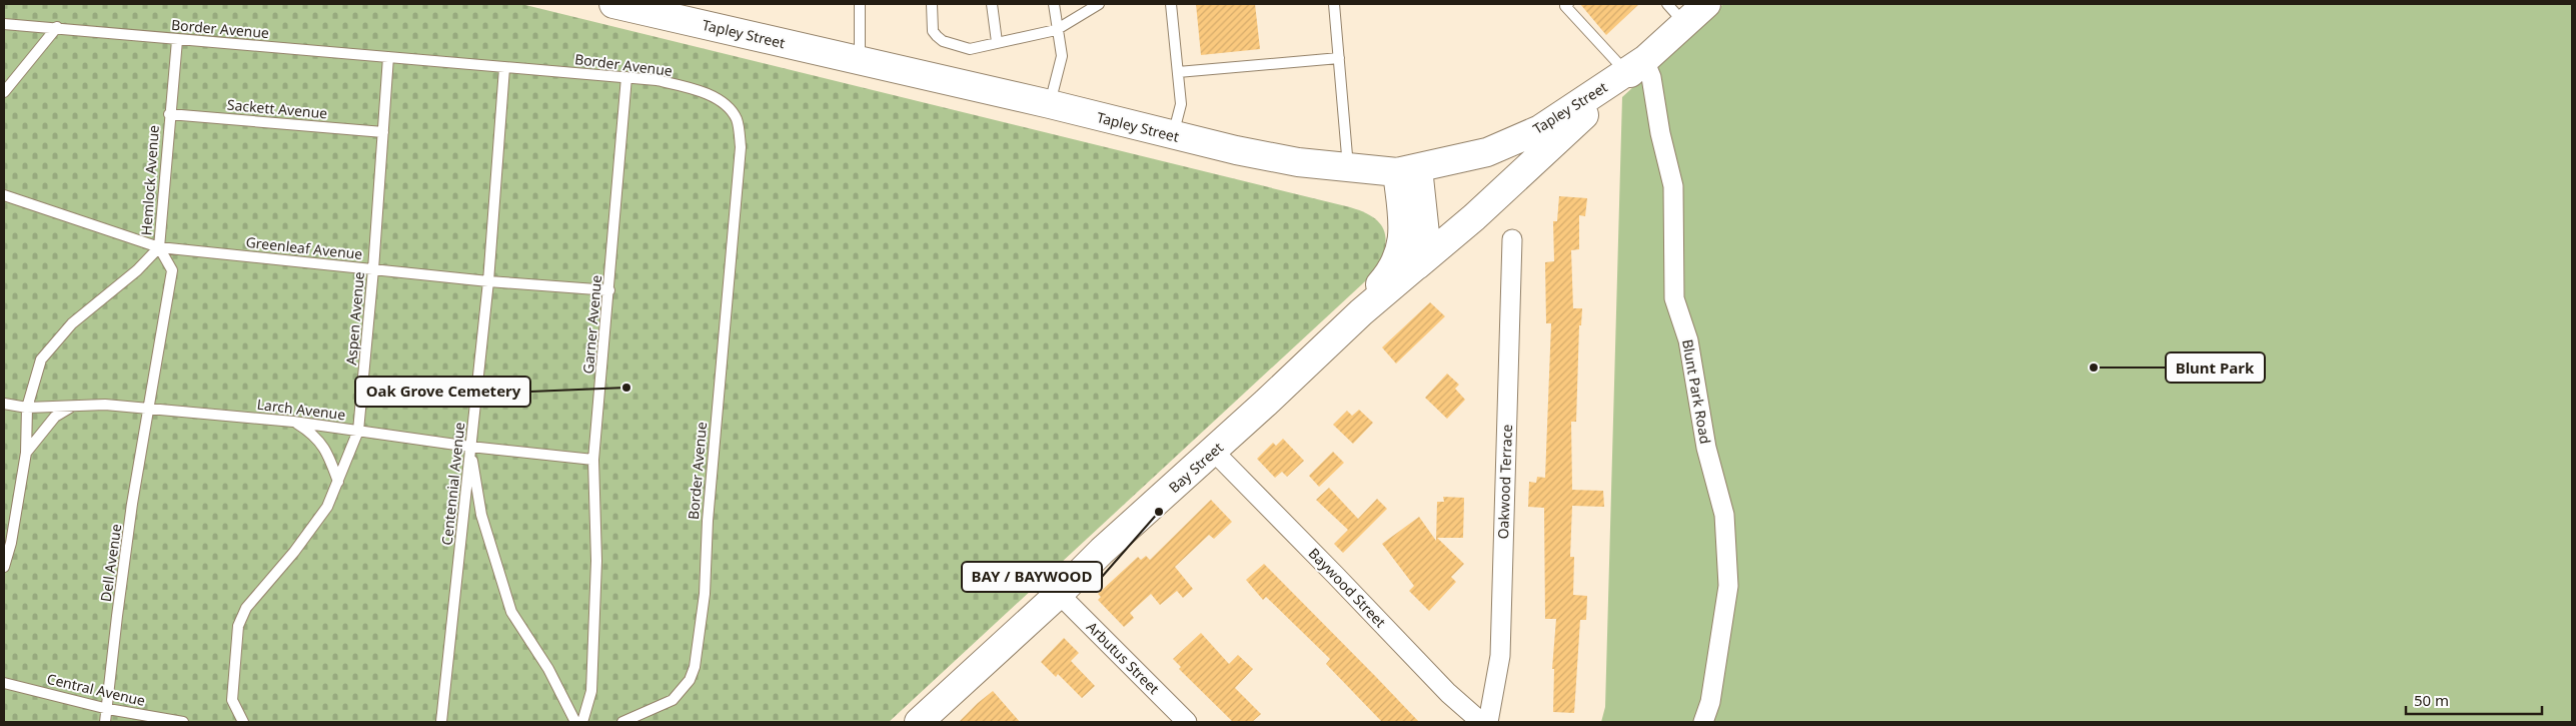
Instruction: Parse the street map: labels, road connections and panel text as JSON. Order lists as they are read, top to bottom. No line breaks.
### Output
{"streets":{"main road":["Tapley Street","Bay Street"],"street":["Blunt Park Road","Oakwood Terrace","Baywood Street","Arbutus Street"],"lane":["Border Avenue","Sackett Avenue","Hemlock Avenue","Greenleaf Avenue","Aspen Avenue","Garner Avenue","Larch Avenue","Centennial Avenue","Dell Avenue","Central Avenue"]},"crossings":[["Border Avenue","Hemlock Avenue"],["Border Avenue","Aspen Avenue"],["Border Avenue","Garner Avenue"],["Border Avenue","Centennial Avenue"],["Tapley Street","Blunt Park Road"],["Tapley Street","Bay Street"],["Sackett Avenue","Hemlock Avenue"],["Sackett Avenue","Aspen Avenue"],["Hemlock Avenue","Greenleaf Avenue"],["Hemlock Avenue","Larch Avenue"],["Hemlock Avenue","Dell Avenue"],["Greenleaf Avenue","Aspen Avenue"],["Greenleaf Avenue","Garner Avenue"],["Greenleaf Avenue","Centennial Avenue"],["Aspen Avenue","Larch Avenue"],["Garner Avenue","Larch Avenue"],["Larch Avenue","Centennial Avenue"],["Larch Avenue","Dell Avenue"],["Bay Street","Baywood Street"],["Bay Street","Arbutus Street"],["Dell Avenue","Central Avenue"]],"places":["Blunt Park","Oak Grove Cemetery","BAY / BAYWOOD"],"scale_bar":"50 m"}
